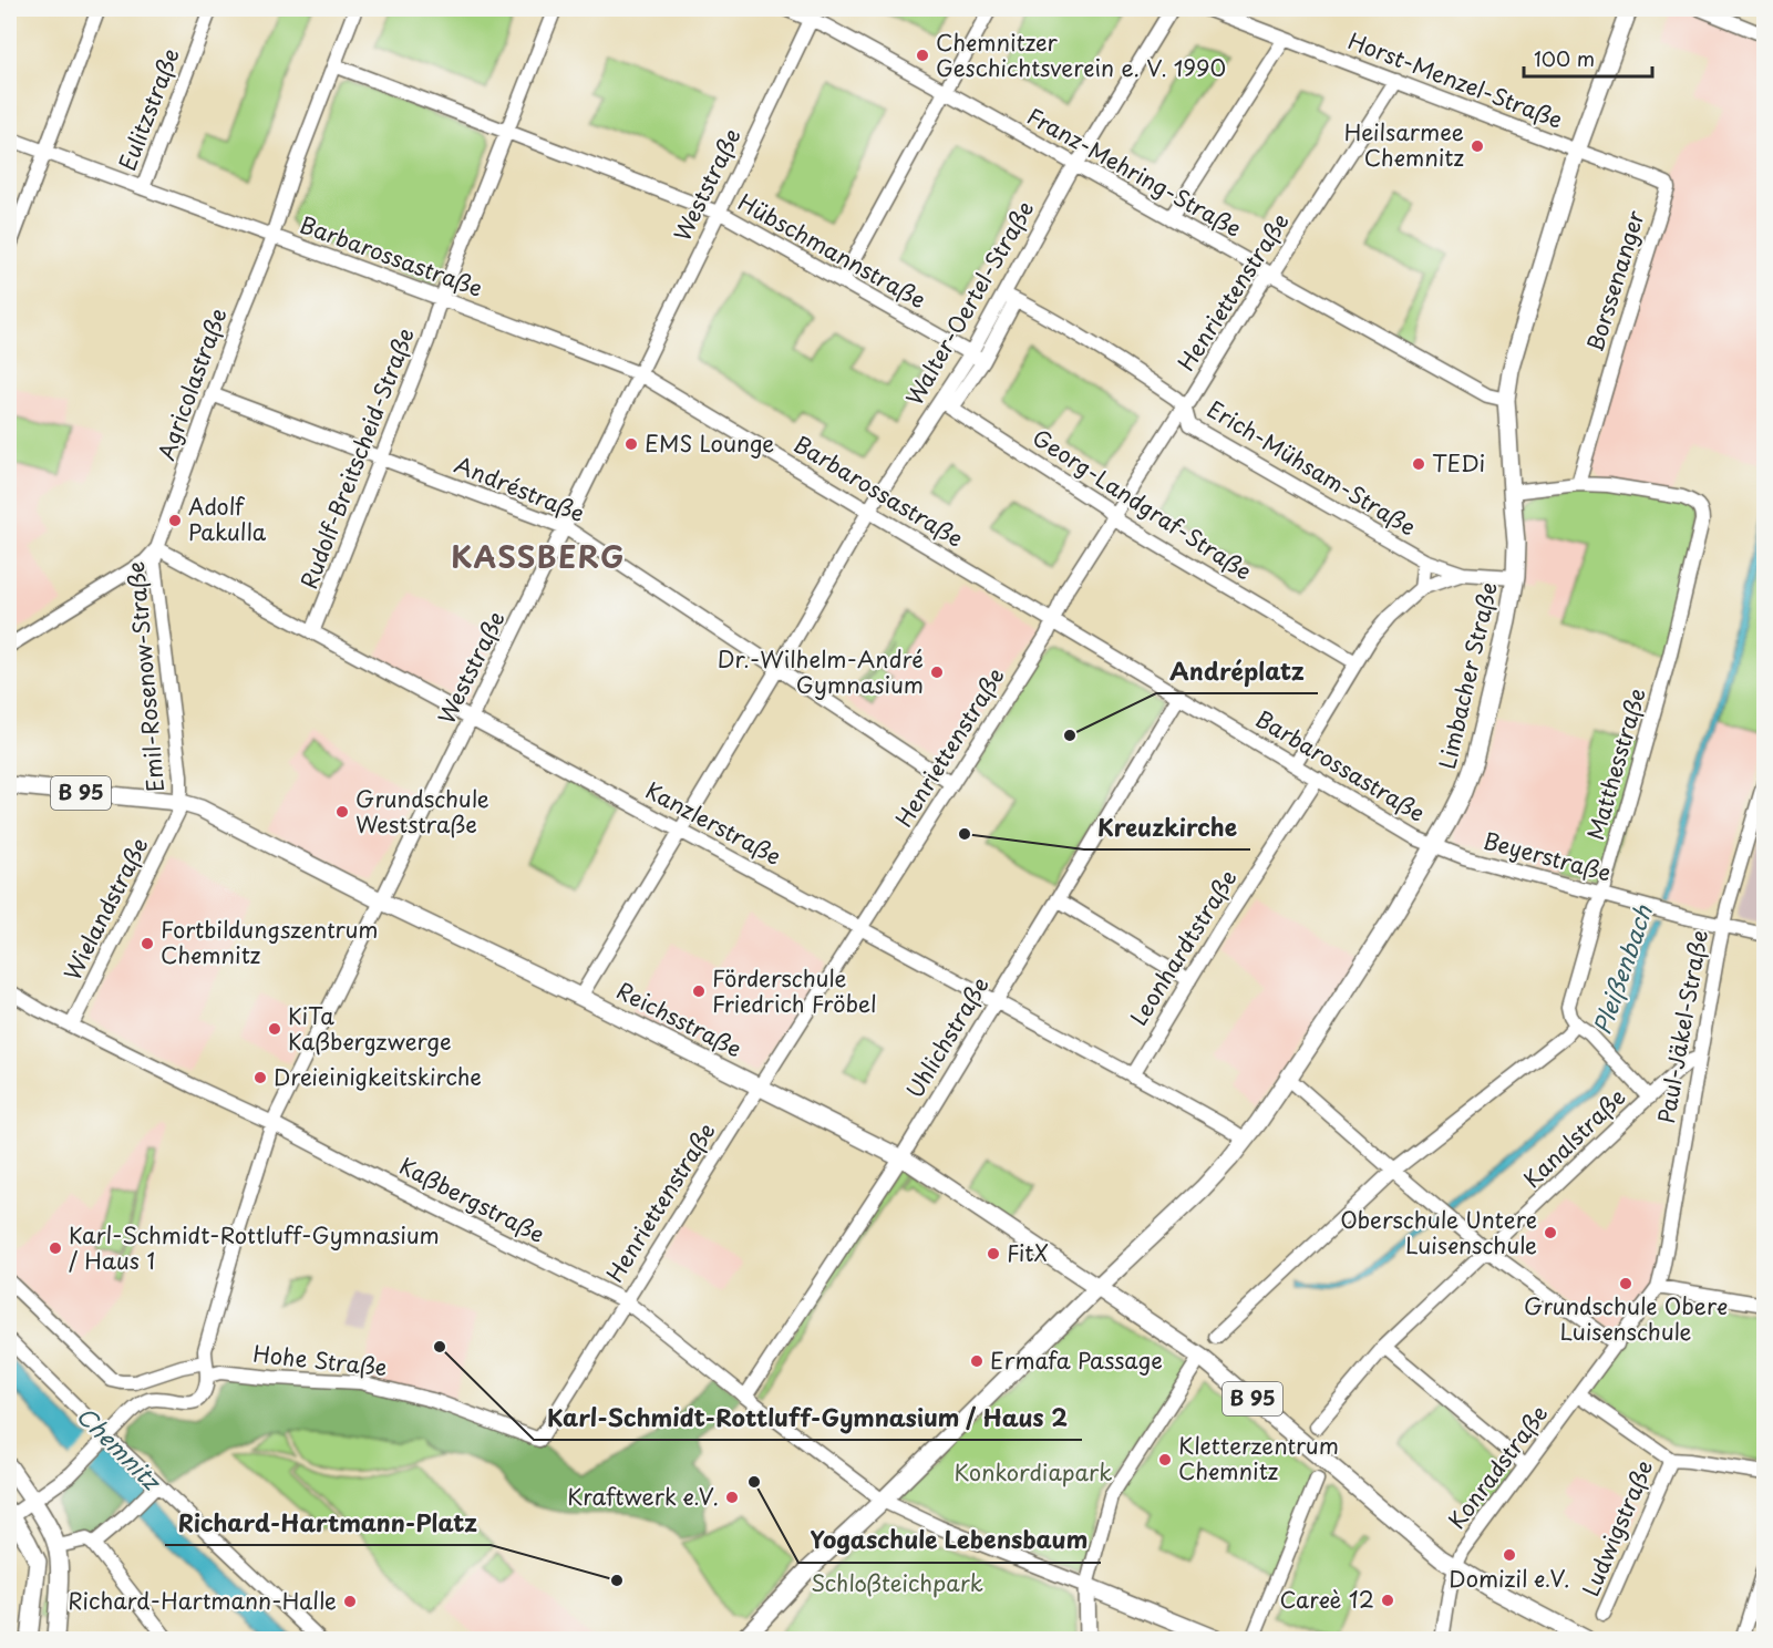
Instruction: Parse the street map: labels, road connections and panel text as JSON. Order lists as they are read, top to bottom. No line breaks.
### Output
{"streets":{"main road":["Limbacher Straße","B 95","Reichsstraße"],"street":["Horst-Menzel-Straße","Eulitzstraße","Franz-Mehring-Straße","Weststraße","Hübschmannstraße","Barbarossastraße","Borssenanger","Henriettenstraße","Walter-Oertel-Straße","Agricolastraße","Rudolf-Breitscheid-Straße","Erich-Mühsam-Straße","Andréstraße","Georg-Landgraf-Straße","Emil-Rosenow-Straße","Matthesstraße","Kanzlerstraße","Beyerstraße","Wielandstraße","Leonhardtstraße","Paul-Jäkel-Straße","Uhlichstraße","Kanalstraße","Kaßbergstraße","Hohe Straße","Konradstraße","Ludwigstraße"]},"crossings":[["Horst-Menzel-Straße","Borssenanger"],["Horst-Menzel-Straße","Henriettenstraße"],["Horst-Menzel-Straße","Limbacher Straße"],["Eulitzstraße","Barbarossastraße"],["Franz-Mehring-Straße","Weststraße"],["Franz-Mehring-Straße","Henriettenstraße"],["Franz-Mehring-Straße","Walter-Oertel-Straße"],["Franz-Mehring-Straße","Limbacher Straße"],["Weststraße","Hübschmannstraße"],["Weststraße","Barbarossastraße"],["Weststraße","Andréstraße"],["Weststraße","Kanzlerstraße"],["Weststraße","Reichsstraße"],["Weststraße","Kaßbergstraße"],["Weststraße","Hohe Straße"],["Hübschmannstraße","Walter-Oertel-Straße"],["Hübschmannstraße","Agricolastraße"],["Hübschmannstraße","Rudolf-Breitscheid-Straße"],["Barbarossastraße","Henriettenstraße"],["Barbarossastraße","Walter-Oertel-Straße"],["Barbarossastraße","Agricolastraße"],["Barbarossastraße","Rudolf-Breitscheid-Straße"],["Barbarossastraße","Limbacher Straße"],["Barbarossastraße","Beyerstraße"],["Barbarossastraße","Leonhardtstraße"],["Barbarossastraße","Uhlichstraße"],["Borssenanger","Limbacher Straße"],["Borssenanger","Matthesstraße"],["Henriettenstraße","Erich-Mühsam-Straße"],["Henriettenstraße","Andréstraße"],["Henriettenstraße","Georg-Landgraf-Straße"],["Henriettenstraße","Kanzlerstraße"],["Henriettenstraße","Reichsstraße"],["Henriettenstraße","Kaßbergstraße"],["Henriettenstraße","Hohe Straße"],["Walter-Oertel-Straße","Erich-Mühsam-Straße"],["Walter-Oertel-Straße","Andréstraße"],["Walter-Oertel-Straße","Georg-Landgraf-Straße"],["Walter-Oertel-Straße","Kanzlerstraße"],["Walter-Oertel-Straße","Reichsstraße"],["Agricolastraße","Andréstraße"],["Agricolastraße","Emil-Rosenow-Straße"],["Agricolastraße","Kanzlerstraße"],["Rudolf-Breitscheid-Straße","Andréstraße"],["Rudolf-Breitscheid-Straße","Kanzlerstraße"],["Erich-Mühsam-Straße","Limbacher Straße"],["Limbacher Straße","Matthesstraße"],["Limbacher Straße","B 95"],["Limbacher Straße","Kanzlerstraße"],["Limbacher Straße","Beyerstraße"],["Limbacher Straße","Reichsstraße"],["Limbacher Straße","Kaßbergstraße"],["Emil-Rosenow-Straße","Kanzlerstraße"],["Emil-Rosenow-Straße","Wielandstraße"],["Emil-Rosenow-Straße","Reichsstraße"],["Matthesstraße","Beyerstraße"],["B 95","Reichsstraße"],["B 95","Konradstraße"],["Kanzlerstraße","Leonhardtstraße"],["Kanzlerstraße","Uhlichstraße"],["Beyerstraße","Paul-Jäkel-Straße"],["Wielandstraße","Reichsstraße"],["Wielandstraße","Kaßbergstraße"],["Reichsstraße","Uhlichstraße"],["Paul-Jäkel-Straße","Kanalstraße"],["Paul-Jäkel-Straße","Konradstraße"],["Uhlichstraße","Kaßbergstraße"]],"districts":["KASSBERG"],"water":["Pleißenbach","Chemnitz"],"parks":["Konkordiapark","Schloßteichpark"],"places":["Chemnitzer Geschichtsverein e. V. 1990","Heilsarmee Chemnitz","EMS Lounge","TEDi","Adolf Pakulla","Dr.-Wilhelm-André Gymnasium","Andréplatz","Grundschule Weststraße","Kreuzkirche","Fortbildungszentrum Chemnitz","Förderschule Friedrich Fröbel","KiTa Kaßbergzwerge","Dreieinigkeitskirche","Oberschule Untere Luisenschule","Karl-Schmidt-Rottluff-Gymnasium / Haus 1","FitX","Grundschule Obere Luisenschule","Karl-Schmidt-Rottluff-Gymnasium / Haus 2","Ermafa Passage","Kletterzentrum Chemnitz","Yogaschule Lebensbaum","Kraftwerk e.V.","Domizil e.V.","Richard-Hartmann-Platz","Careè 12","Richard-Hartmann-Halle"],"scale_bar":"100 m"}
